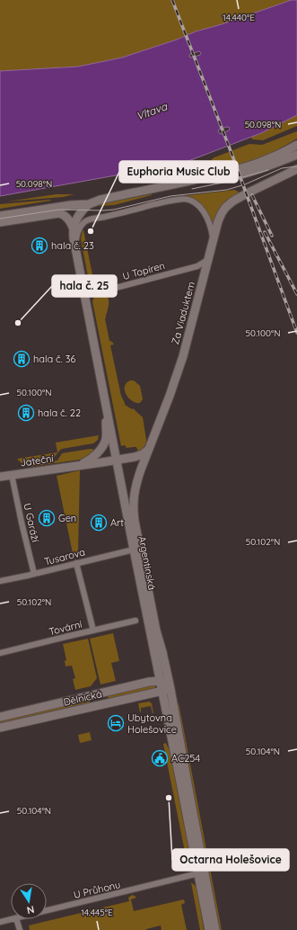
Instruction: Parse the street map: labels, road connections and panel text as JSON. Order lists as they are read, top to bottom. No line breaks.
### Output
{"streets":{"main road":["Za Viaduktem","Jateční","Argentinská","Dělnická"],"street":["U Topíren","U Garáží","Tusarova","Tovární","U Průhonu"]},"crossings":[["U Topíren","Za Viaduktem"],["U Topíren","Argentinská"],["Za Viaduktem","Jateční"],["Za Viaduktem","Argentinská"],["Jateční","U Garáží"],["Jateční","Argentinská"],["U Garáží","Tusarova"],["Tusarova","Argentinská"],["Argentinská","Dělnická"],["Argentinská","U Průhonu"]],"water":["Vltava"],"places":{"other":["Euphoria Music Club","hala č. 25","Octarna Holešovice"],"building":["hala č. 23","hala č. 36","hala č. 22","Gen","Art"],"hotel":["Ubytovna Holešovice"],"public building":["AC254"]},"north":"bottom","coordinates":["14.440°E","50.098°N","50.100°N","50.102°N","50.104°N","14.445°E"]}
